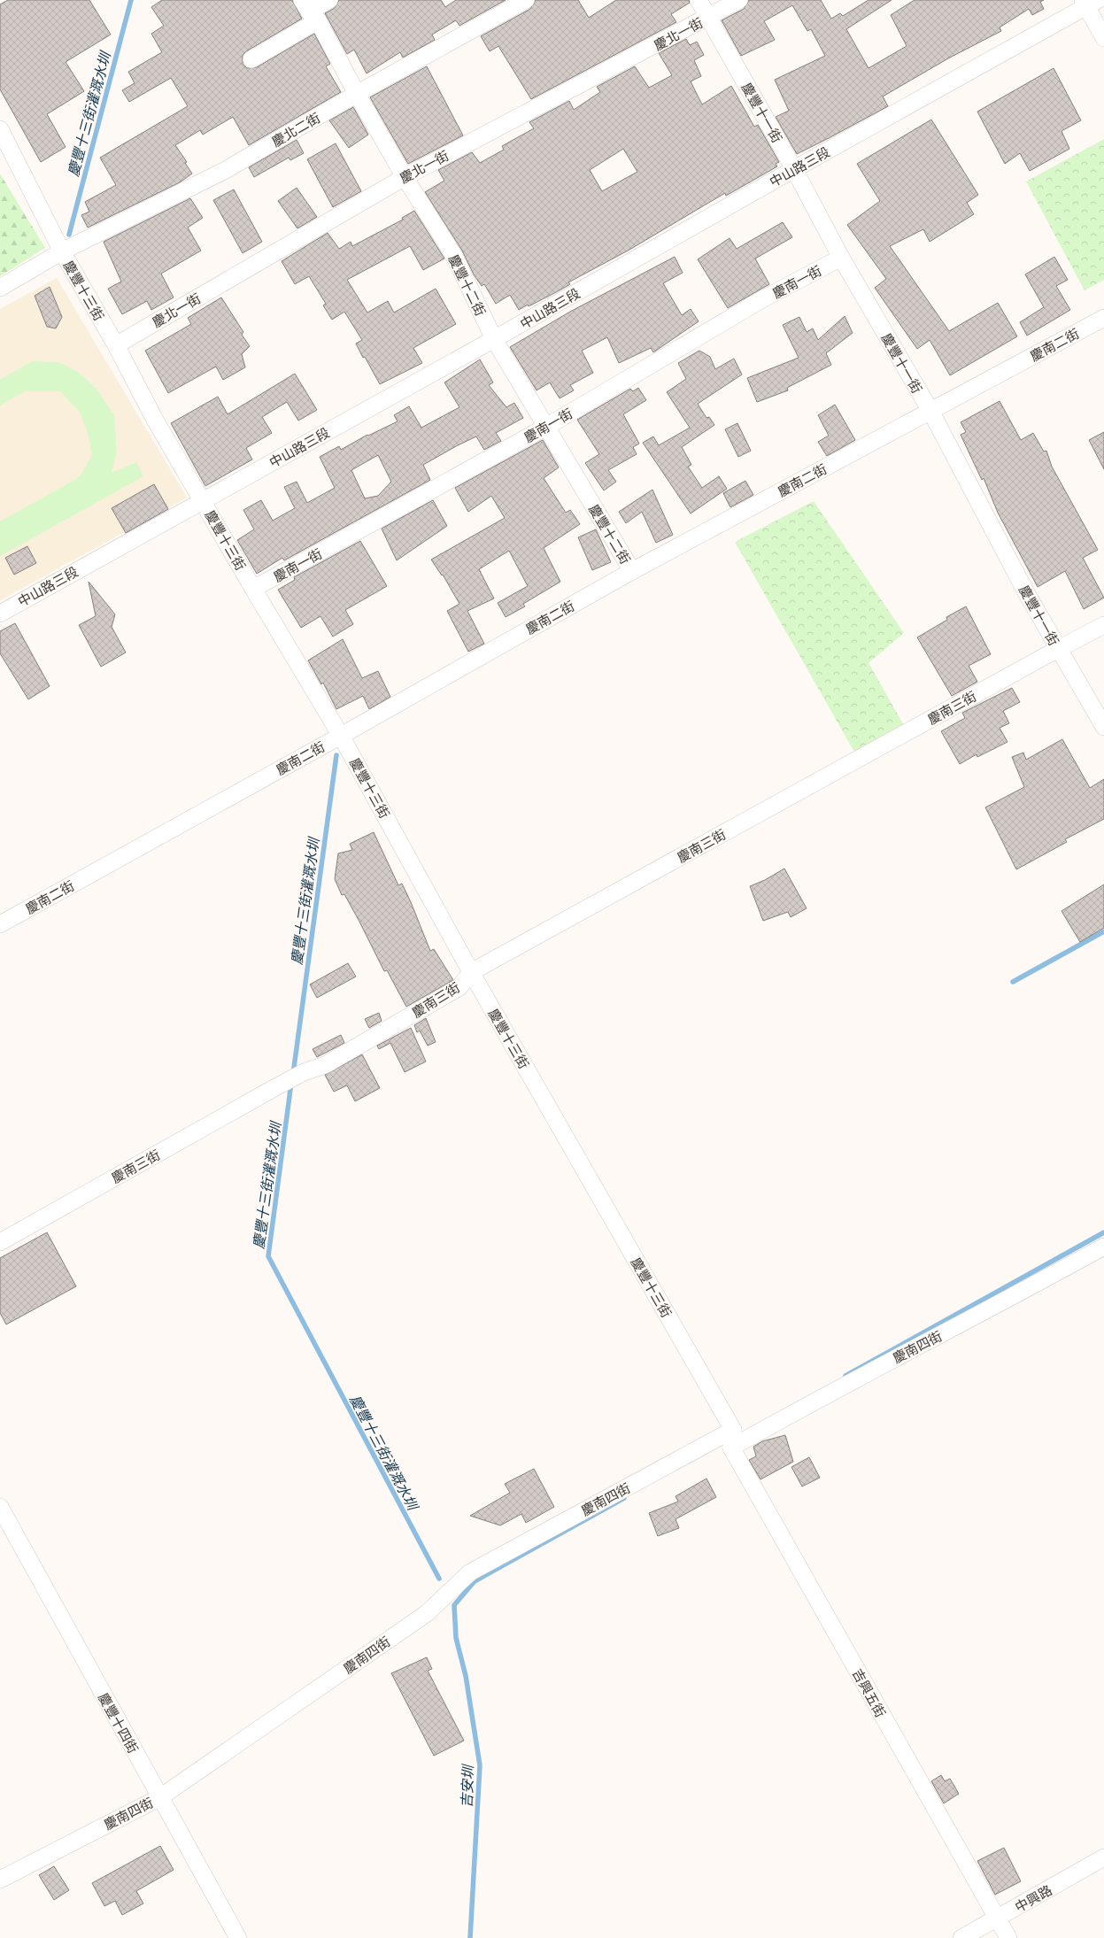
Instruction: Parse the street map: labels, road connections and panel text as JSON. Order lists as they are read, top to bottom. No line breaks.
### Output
{"streets":{"street":["慶北一街","慶豐十一街","慶北二街","中山路三段","慶南一街","慶豐十二街","慶豐十三街","慶南二街","慶南三街","慶南四街","吉興五街","慶豐十四街","中興路"]},"crossings":[["慶北一街","慶豐十一街"],["慶北一街","慶豐十二街"],["慶北一街","慶豐十三街"],["慶豐十一街","中山路三段"],["慶豐十一街","慶南一街"],["慶豐十一街","慶南二街"],["慶豐十一街","慶南三街"],["慶北二街","慶豐十二街"],["慶北二街","慶豐十三街"],["中山路三段","慶豐十二街"],["中山路三段","慶豐十三街"],["慶南一街","慶豐十二街"],["慶南一街","慶豐十三街"],["慶豐十二街","慶南二街"],["慶豐十三街","慶南二街"],["慶豐十三街","慶南三街"],["慶豐十三街","慶南四街"],["慶南四街","吉興五街"],["慶南四街","慶豐十四街"],["吉興五街","中興路"]],"water":["慶豐十三街灌溉水圳","吉安圳"]}
